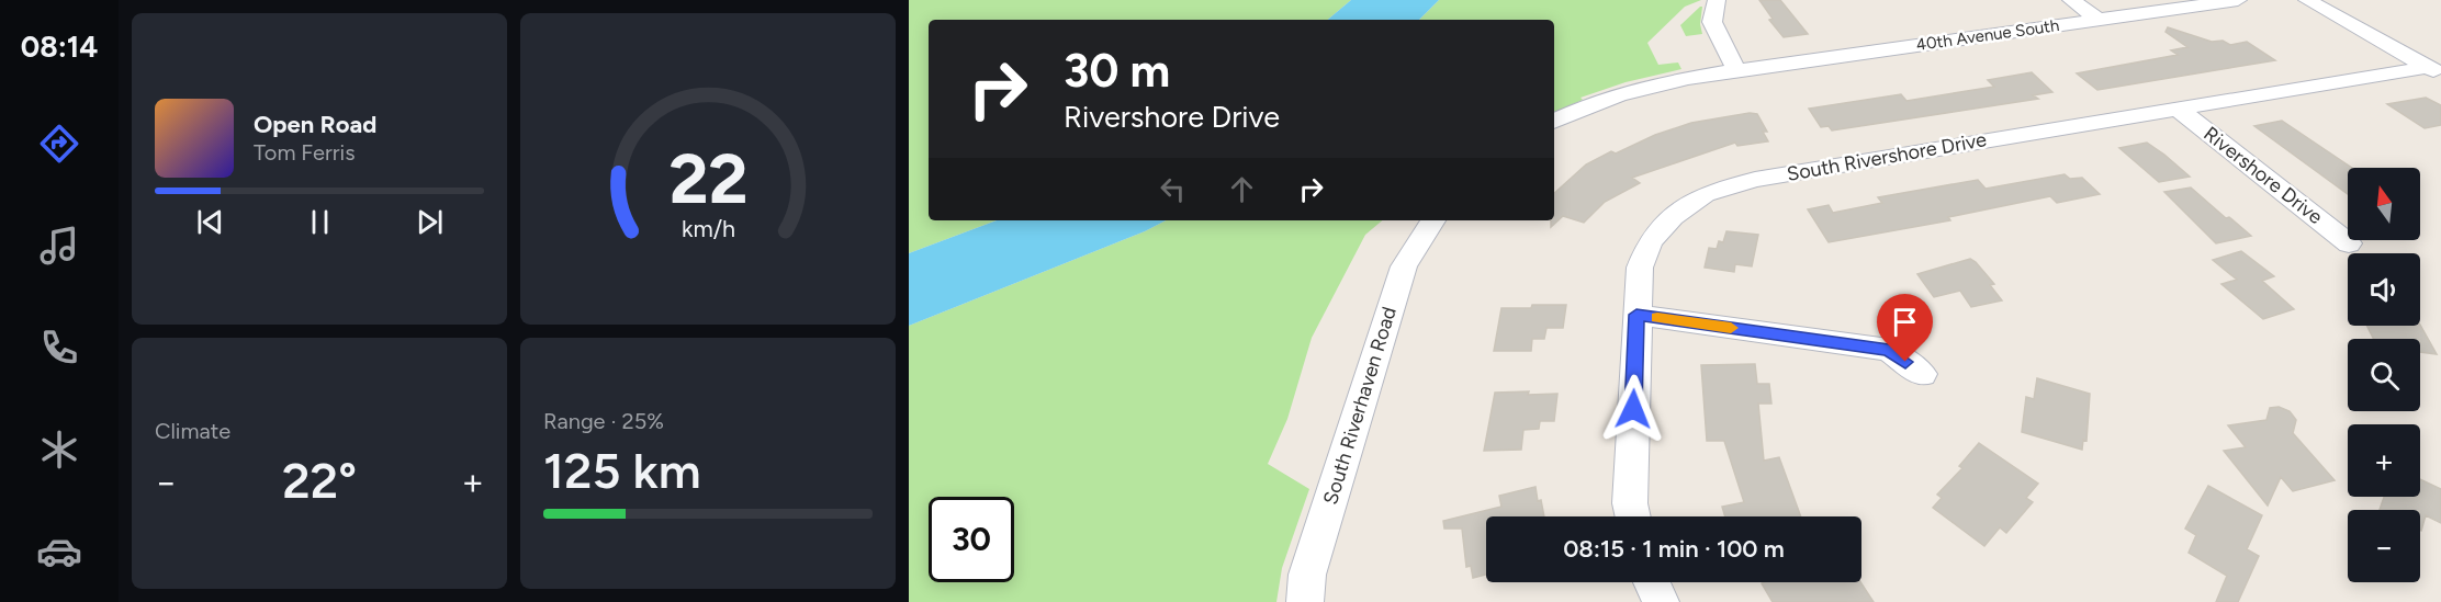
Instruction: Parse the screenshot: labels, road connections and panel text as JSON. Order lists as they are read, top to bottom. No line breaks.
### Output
{"streets":{"street":["40th Avenue South","South Rivershore Drive","Rivershore Drive","South Riverhaven Road"]},"crossings":[["South Rivershore Drive","Rivershore Drive"]],"north":"top","page":{"tabs":"08:14","turn":["30 m","Rivershore Drive"],"song":["Open Road","Tom Ferris"],"map_buttons":["+","−"],"tile":["Climate",["Range · 25%","125 km"]],"heat":["−","22°","+"],"limit":"30","trip":"08:15 · 1 min · 100 m","gauge":["22","km/h"]}}
